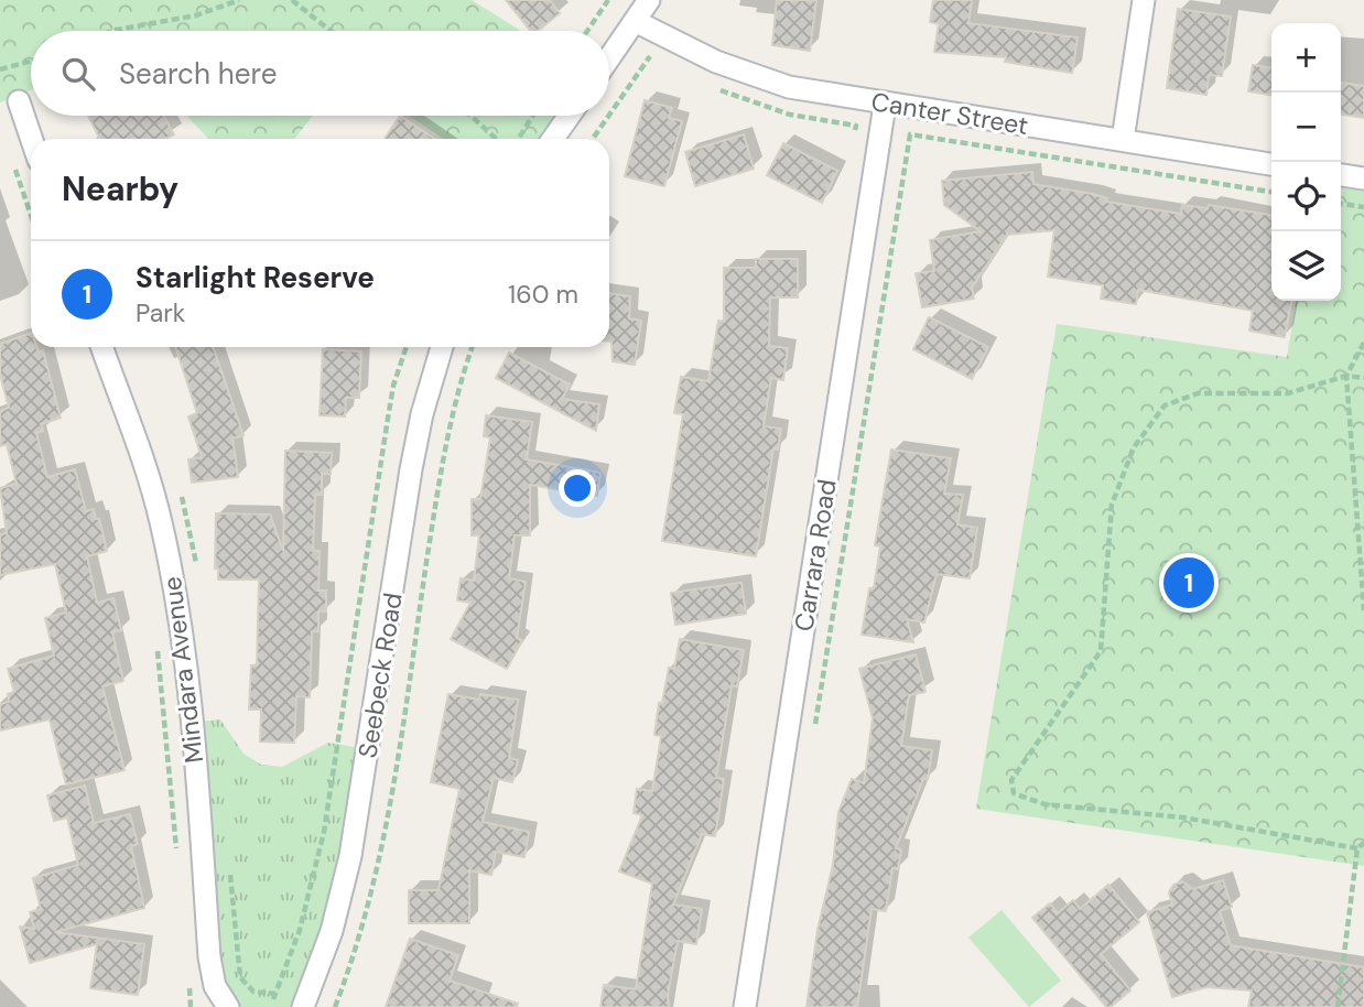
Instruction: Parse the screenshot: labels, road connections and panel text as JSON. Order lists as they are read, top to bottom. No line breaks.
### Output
{"streets":{"street":["Canter Street","Carrara Road","Mindara Avenue","Seebeck Road"]},"crossings":[["Canter Street","Carrara Road"]],"page":{"map_buttons":["+","−"],"search":"Search here","heading":"Nearby","list":[{"mark":"1","name":"Starlight Reserve","note":"Park","value":"160 m"}],"pins":"1"}}
